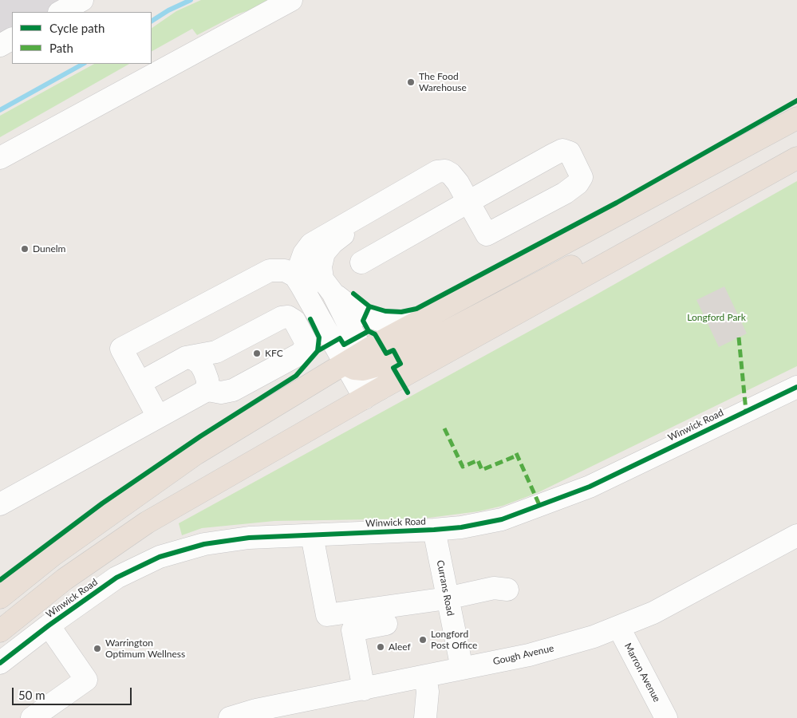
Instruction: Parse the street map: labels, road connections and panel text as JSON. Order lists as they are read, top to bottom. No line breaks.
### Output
{"streets":{"highway":["Winwick Road"],"street":["Currans Road","Gough Avenue","Marron Avenue"]},"crossings":[["Winwick Road","Currans Road"],["Currans Road","Gough Avenue"],["Gough Avenue","Marron Avenue"]],"parks":["Longford Park"],"places":["The Food Warehouse","Dunelm","KFC","Longford Post Office","Aleef","Warrington Optimum Wellness"],"legend":["Cycle path","Path"],"scale_bar":"50 m"}
